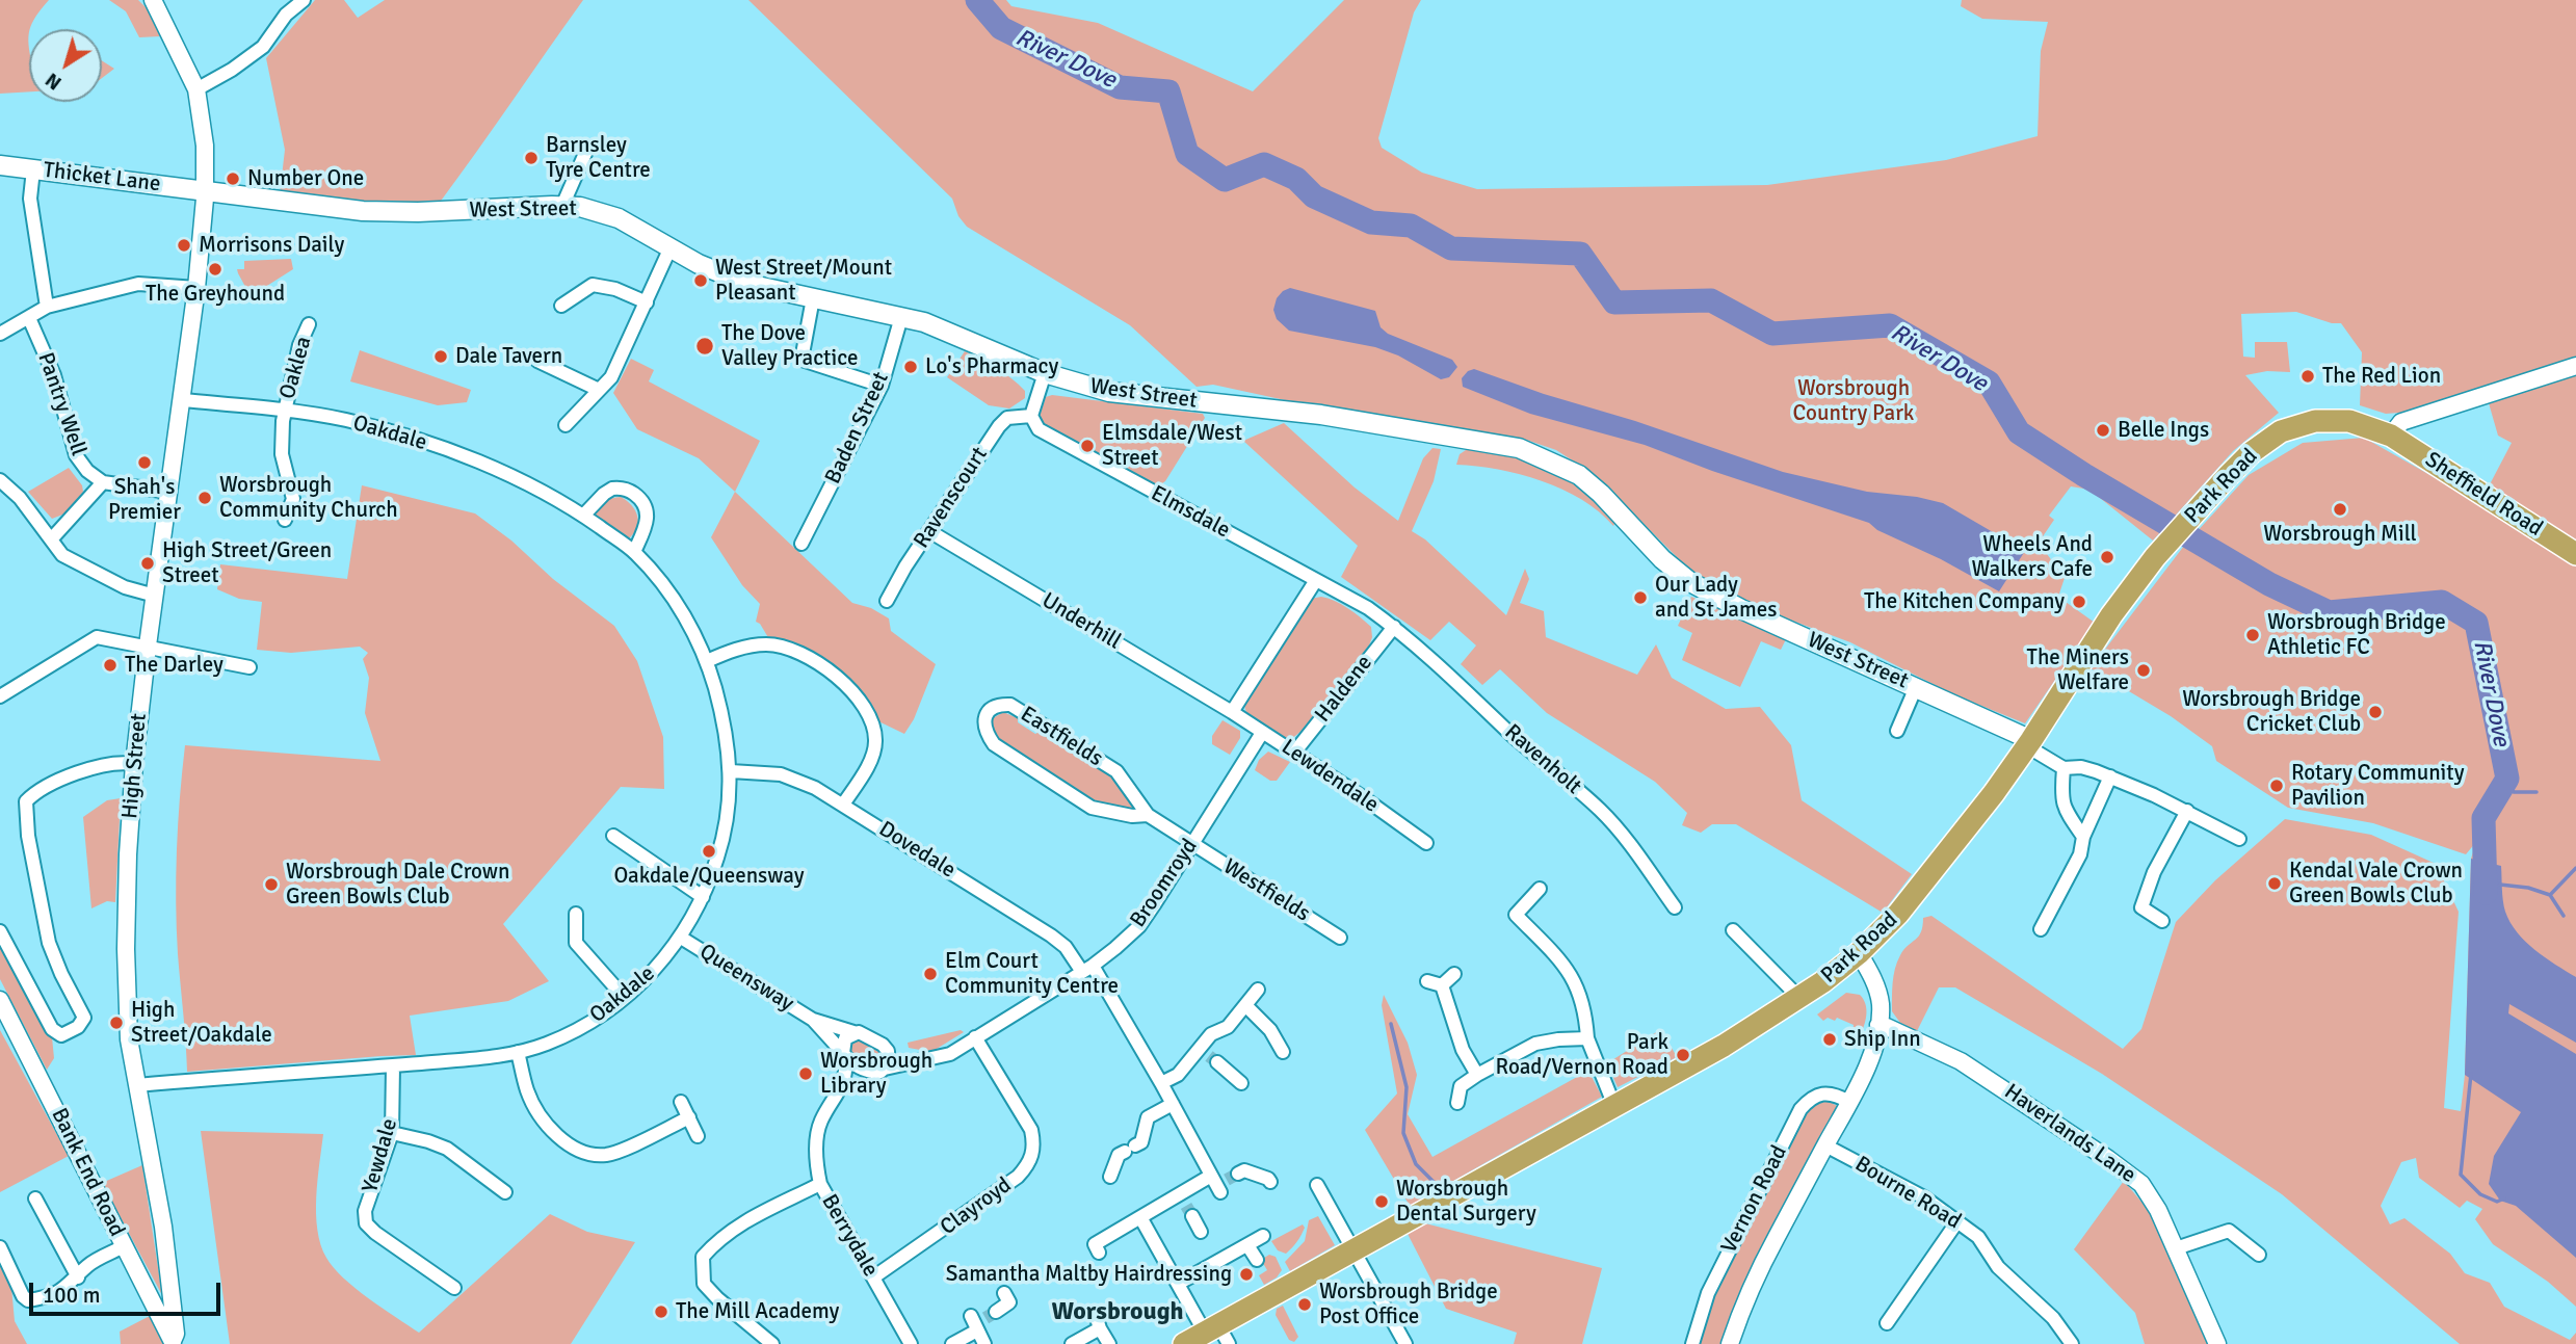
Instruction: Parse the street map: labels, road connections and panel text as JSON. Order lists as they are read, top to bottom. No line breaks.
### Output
{"streets":{"highway":["Park Road","Sheffield Road"],"main road":["Thicket Lane","West Street"],"street":["Oaklea","Pantry Well","Baden Street","Oakdale","Ravenscourt","Elmsdale","Underhill","Haldene","Eastfields","Ravenholt","High Street","Lewdendale","Dovedale","Broomroyd","Westfields","Queensway","Haverlands Lane","Yewdale","Bank End Road","Bourne Road","Vernon Road","Clayroyd","Berrydale"]},"crossings":[["Thicket Lane","West Street"],["Thicket Lane","High Street"],["West Street","Baden Street"],["West Street","Park Road"],["West Street","High Street"],["Oaklea","Oakdale"],["Oakdale","High Street"],["Oakdale","Dovedale"],["Oakdale","Queensway"],["Oakdale","Yewdale"],["Park Road","Sheffield Road"],["Park Road","Vernon Road"],["Ravenscourt","Elmsdale"],["Ravenscourt","Underhill"],["Elmsdale","Haldene"],["Elmsdale","Ravenholt"],["Underhill","Lewdendale"],["Haldene","Ravenholt"],["Haldene","Lewdendale"],["Eastfields","Broomroyd"],["Eastfields","Westfields"],["High Street","Bank End Road"],["Lewdendale","Broomroyd"],["Dovedale","Broomroyd"],["Broomroyd","Westfields"],["Broomroyd","Clayroyd"],["Queensway","Berrydale"],["Haverlands Lane","Vernon Road"],["Bourne Road","Vernon Road"],["Clayroyd","Berrydale"]],"districts":["Worsbrough"],"water":["River Dove"],"parks":["Worsbrough Country Park"],"places":["Barnsley Tyre Centre","Number One","Morrisons Daily","The Greyhound","West Street/Mount Pleasant","The Dove Valley Practice","Dale Tavern","Lo's Pharmacy","The Red Lion","Belle Ings","Elmsdale/West Street","Shah's Premier","Worsbrough Community Church","Worsbrough Mill","Wheels And Walkers Cafe","High Street/Green Street","Our Lady and St James","The Kitchen Company","Worsbrough Bridge Athletic FC","The Darley","The Miners Welfare","Worsbrough Bridge Cricket Club","Rotary Community Pavilion","Oakdale/Queensway","Kendal Vale Crown Green Bowls Club","Worsbrough Dale Crown Green Bowls Club","Elm Court Community Centre","High Street/Oakdale","Ship Inn","Park Road/Vernon Road","Worsbrough Library","Worsbrough Dental Surgery","Samantha Maltby Hairdressing","Worsbrough Bridge Post Office","The Mill Academy"],"scale_bar":"100 m","north":"bottom left"}
